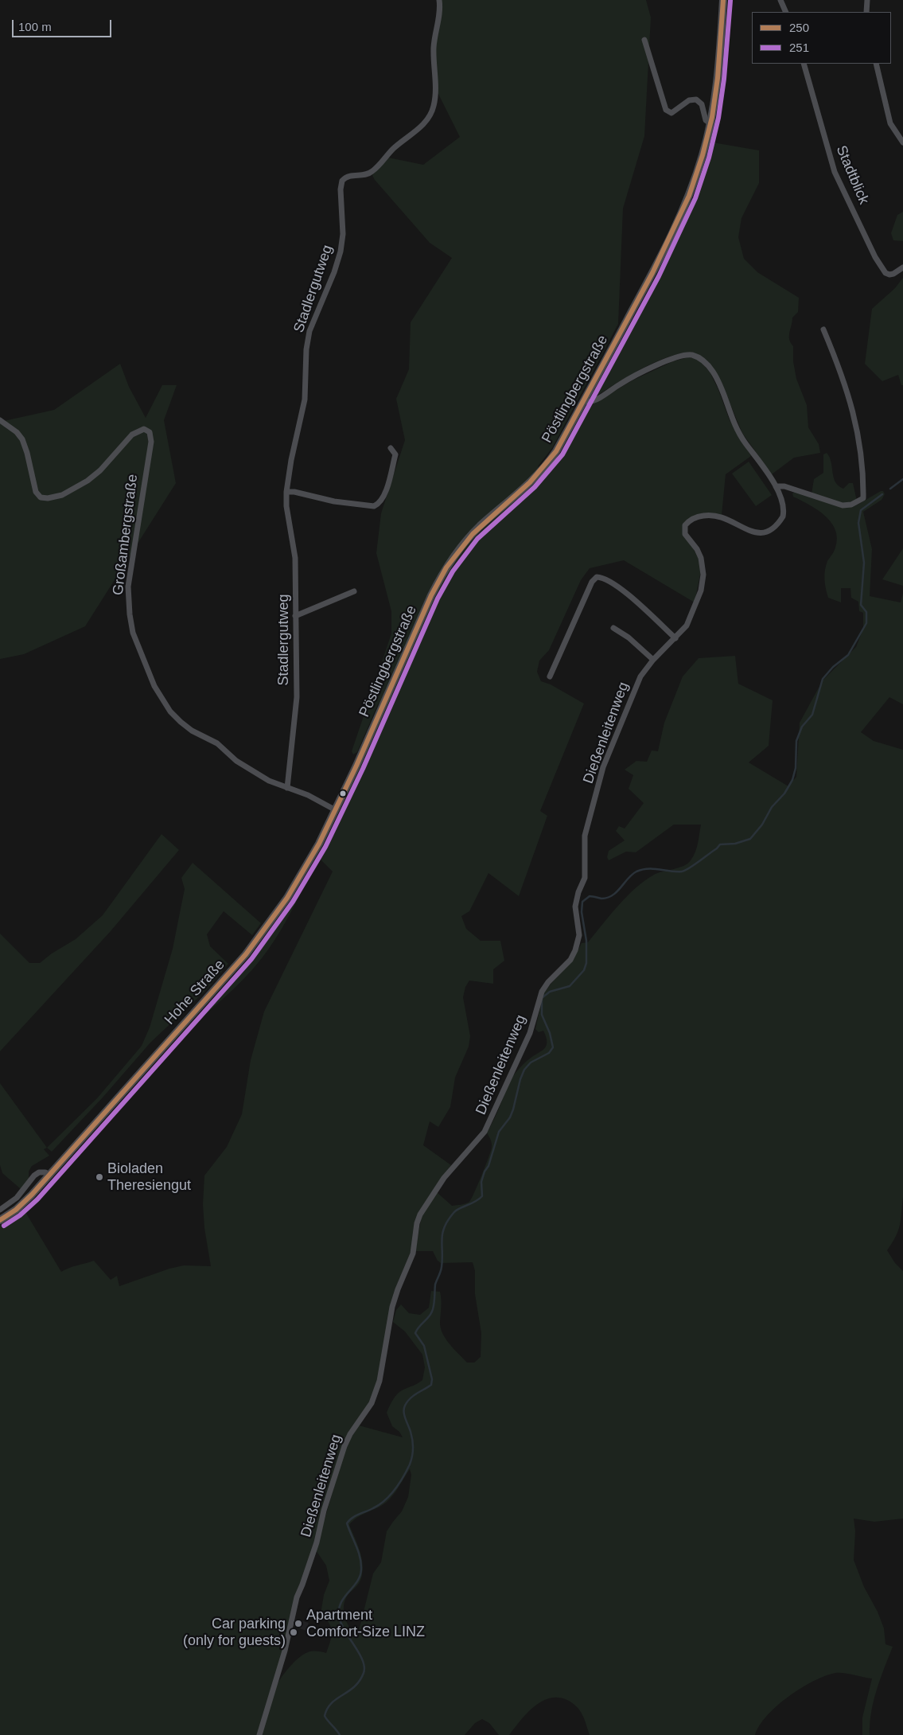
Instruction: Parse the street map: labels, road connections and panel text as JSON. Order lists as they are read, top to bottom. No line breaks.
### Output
{"streets":{"main road":["Pöstlingbergstraße","Hohe Straße"],"street":["Stadtblick","Stadlergutweg","Großambergstraße","Dießenleitenweg"]},"crossings":[["Stadlergutweg","Großambergstraße"],["Pöstlingbergstraße","Großambergstraße"],["Pöstlingbergstraße","Dießenleitenweg"],["Pöstlingbergstraße","Hohe Straße"],["Großambergstraße","Hohe Straße"]],"places":["Bioladen Theresiengut","Apartment Comfort-Size LINZ","Car parking (only for guests)"],"lines":["transit line 250","transit line 251"],"legend":["250","251"],"scale_bar":"100 m"}
